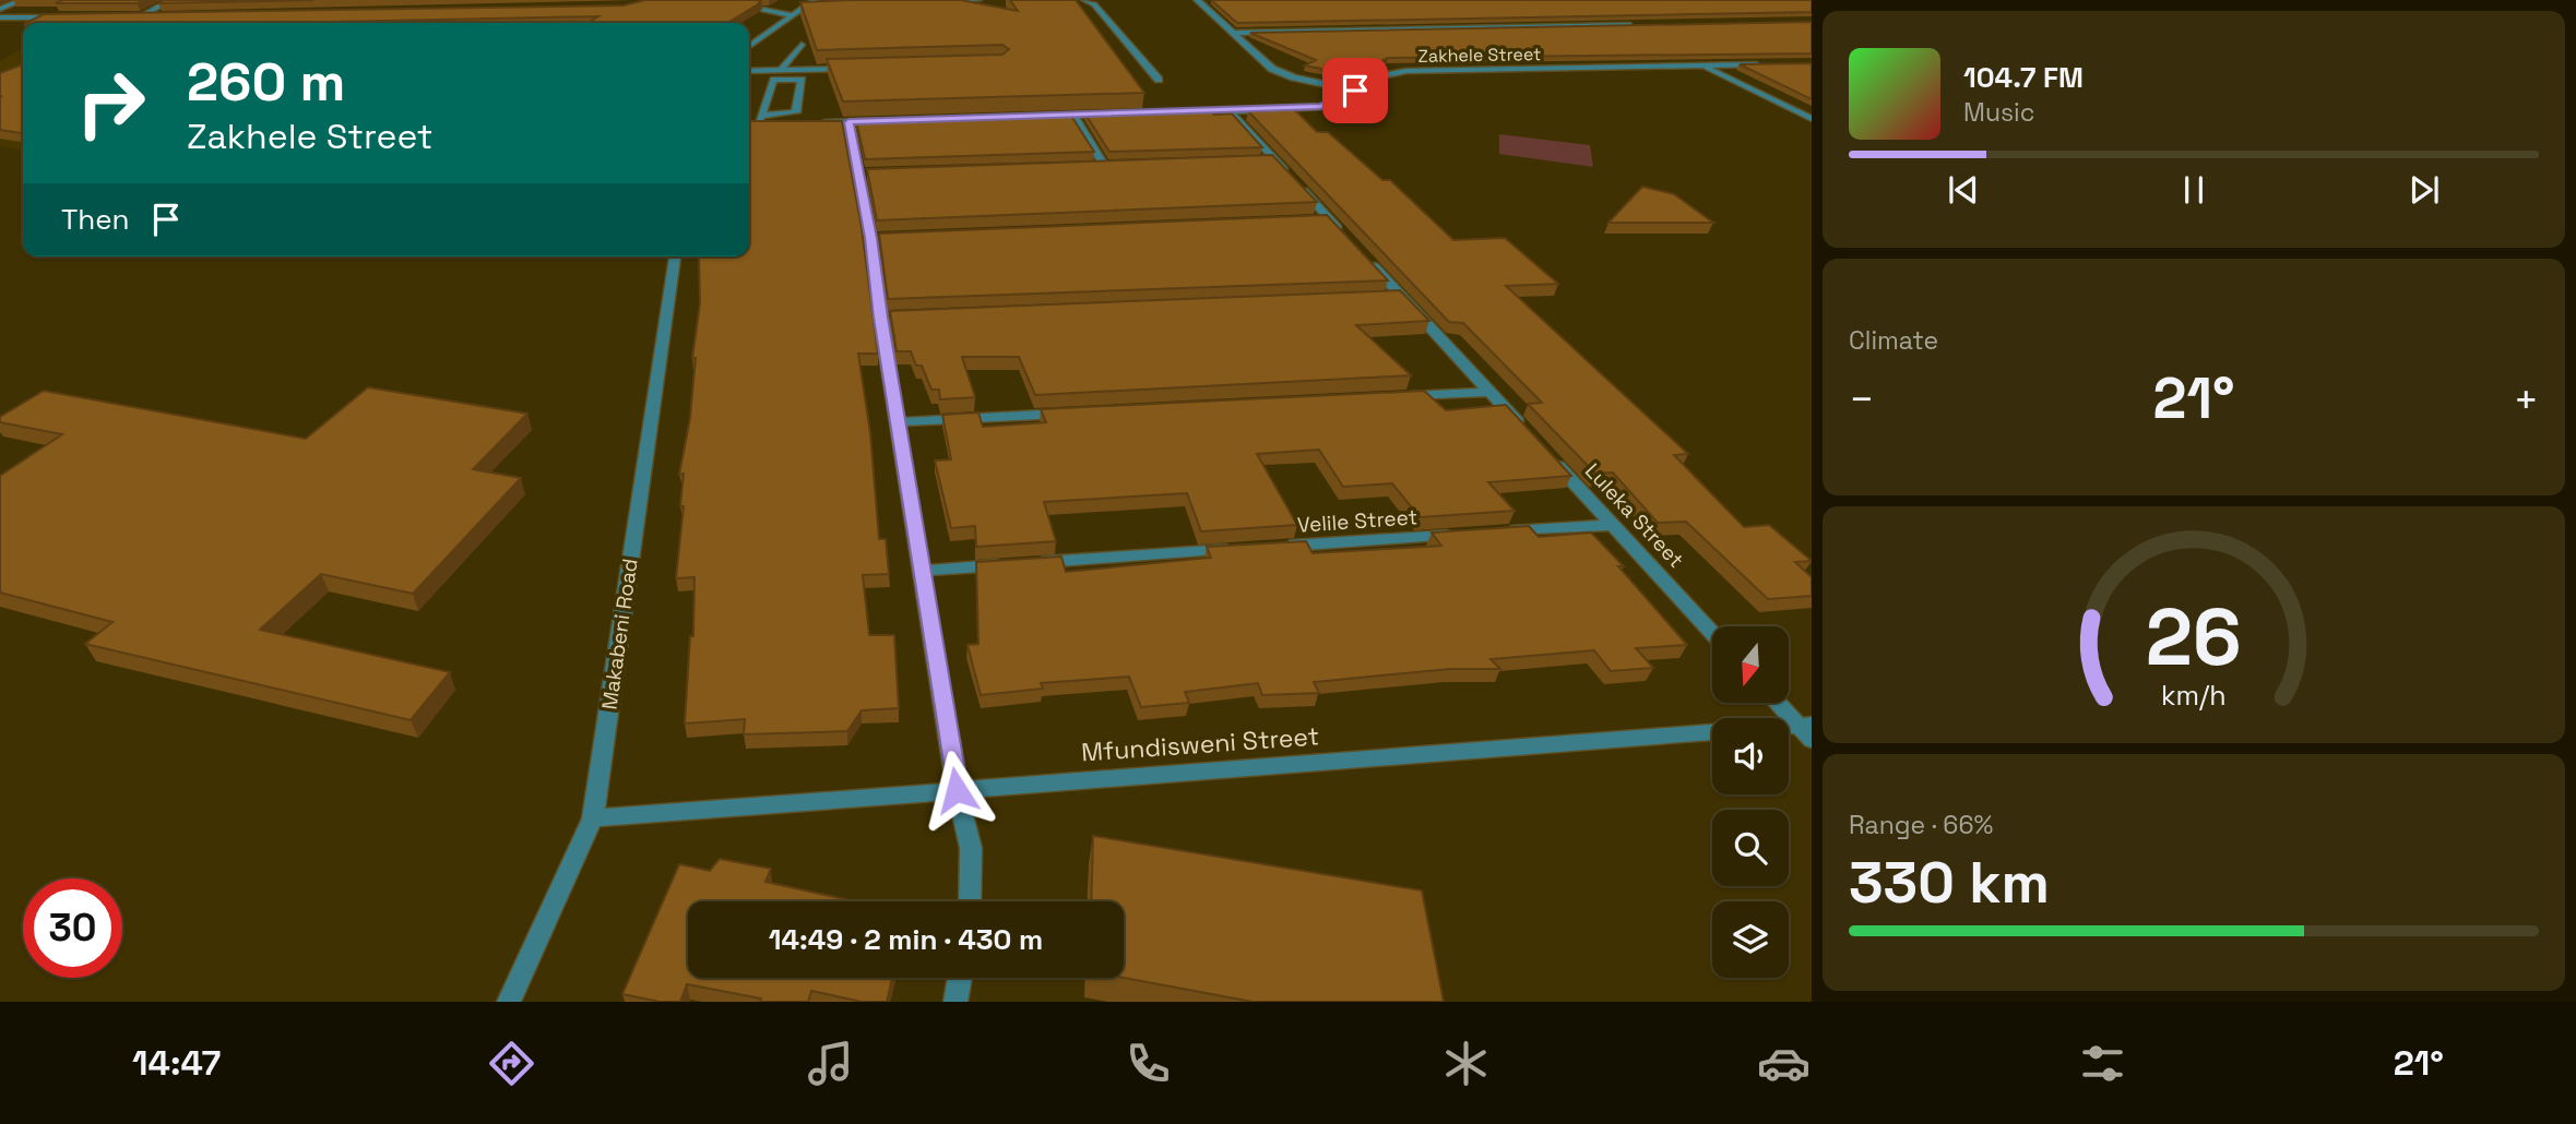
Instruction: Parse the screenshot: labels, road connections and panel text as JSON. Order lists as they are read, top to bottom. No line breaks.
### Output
{"streets":{"street":["Zakhele Street","Luleka Street","Velile Street","Makabeni Road","Mfundisweni Street"]},"crossings":[["Makabeni Road","Mfundisweni Street"]],"north":"bottom","page":{"turn":["260 m","Zakhele Street"],"song":["104.7 FM","Music"],"then":"Then","tile":["Climate",["Range · 66%","330 km"]],"heat":["−","21°","+"],"limit":"30","trip":"14:49 · 2 min · 430 m","tabs":["14:47","21°"],"gauge":["26","km/h"]}}
